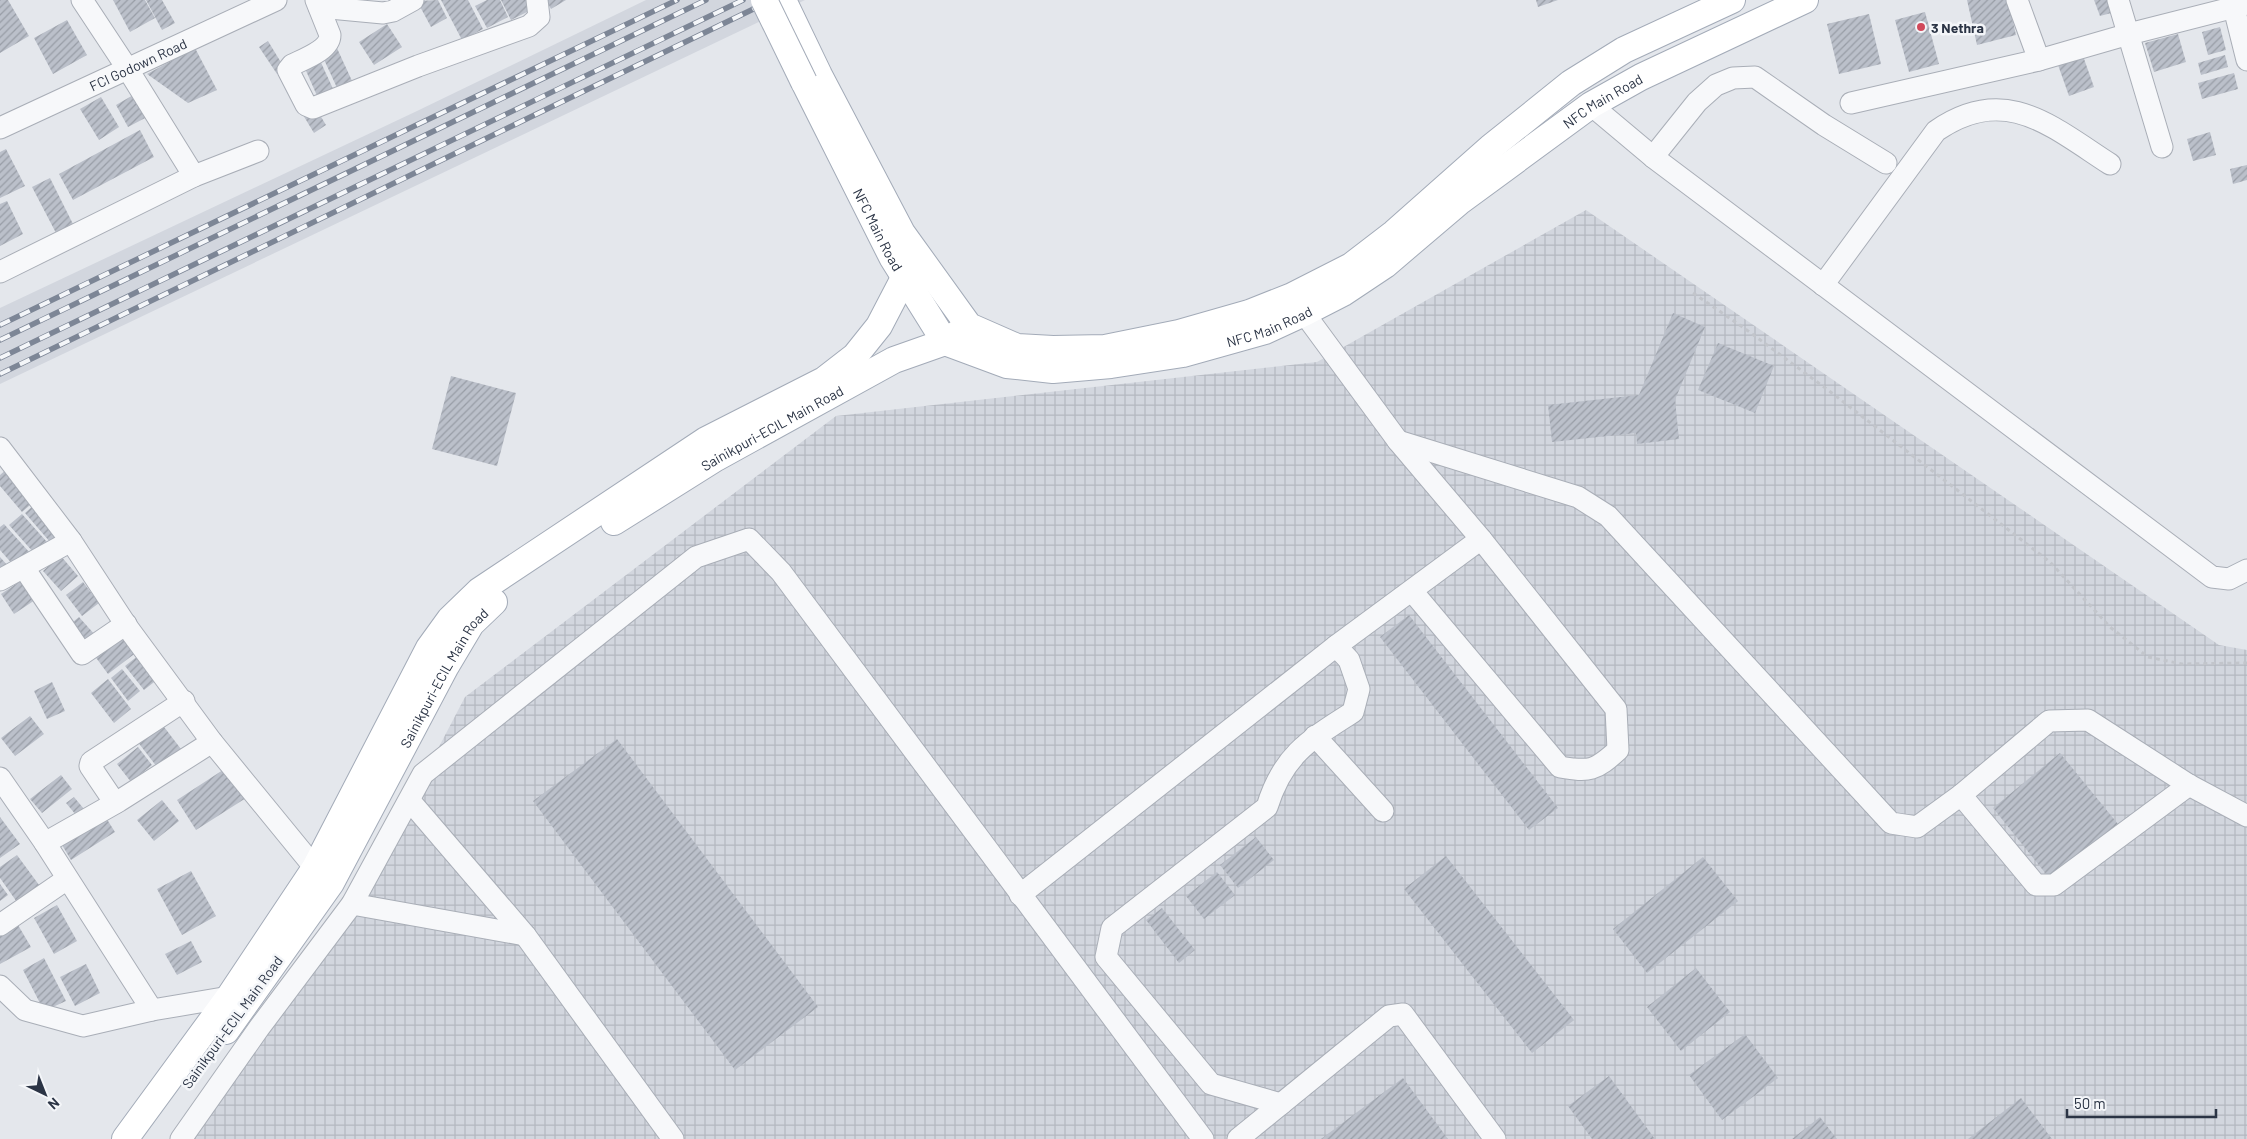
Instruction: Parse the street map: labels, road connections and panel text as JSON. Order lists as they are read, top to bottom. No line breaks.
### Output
{"streets":{"main road":["NFC Main Road","Sainikpuri-ECIL Main Road"],"street":["FCI Godown Road"]},"crossings":[["NFC Main Road","Sainikpuri-ECIL Main Road"]],"places":["3 Nethra"],"scale_bar":"50 m","north":"bottom right"}
